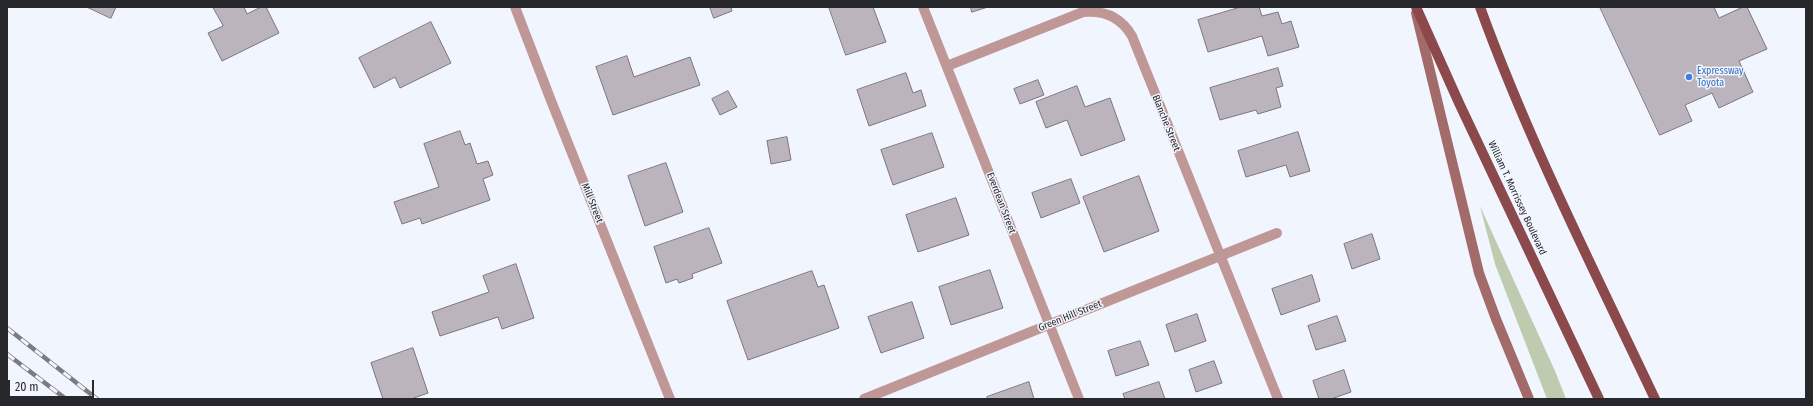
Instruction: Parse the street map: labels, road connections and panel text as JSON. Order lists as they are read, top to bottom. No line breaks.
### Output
{"streets":{"main road":["William T. Morrissey Boulevard"],"street":["Blanche Street","Mill Street","Everdean Street","Green Hill Street"]},"crossings":[["Blanche Street","Everdean Street"],["Blanche Street","Green Hill Street"],["Everdean Street","Green Hill Street"]],"places":["Expressway Toyota"],"scale_bar":"20 m"}
